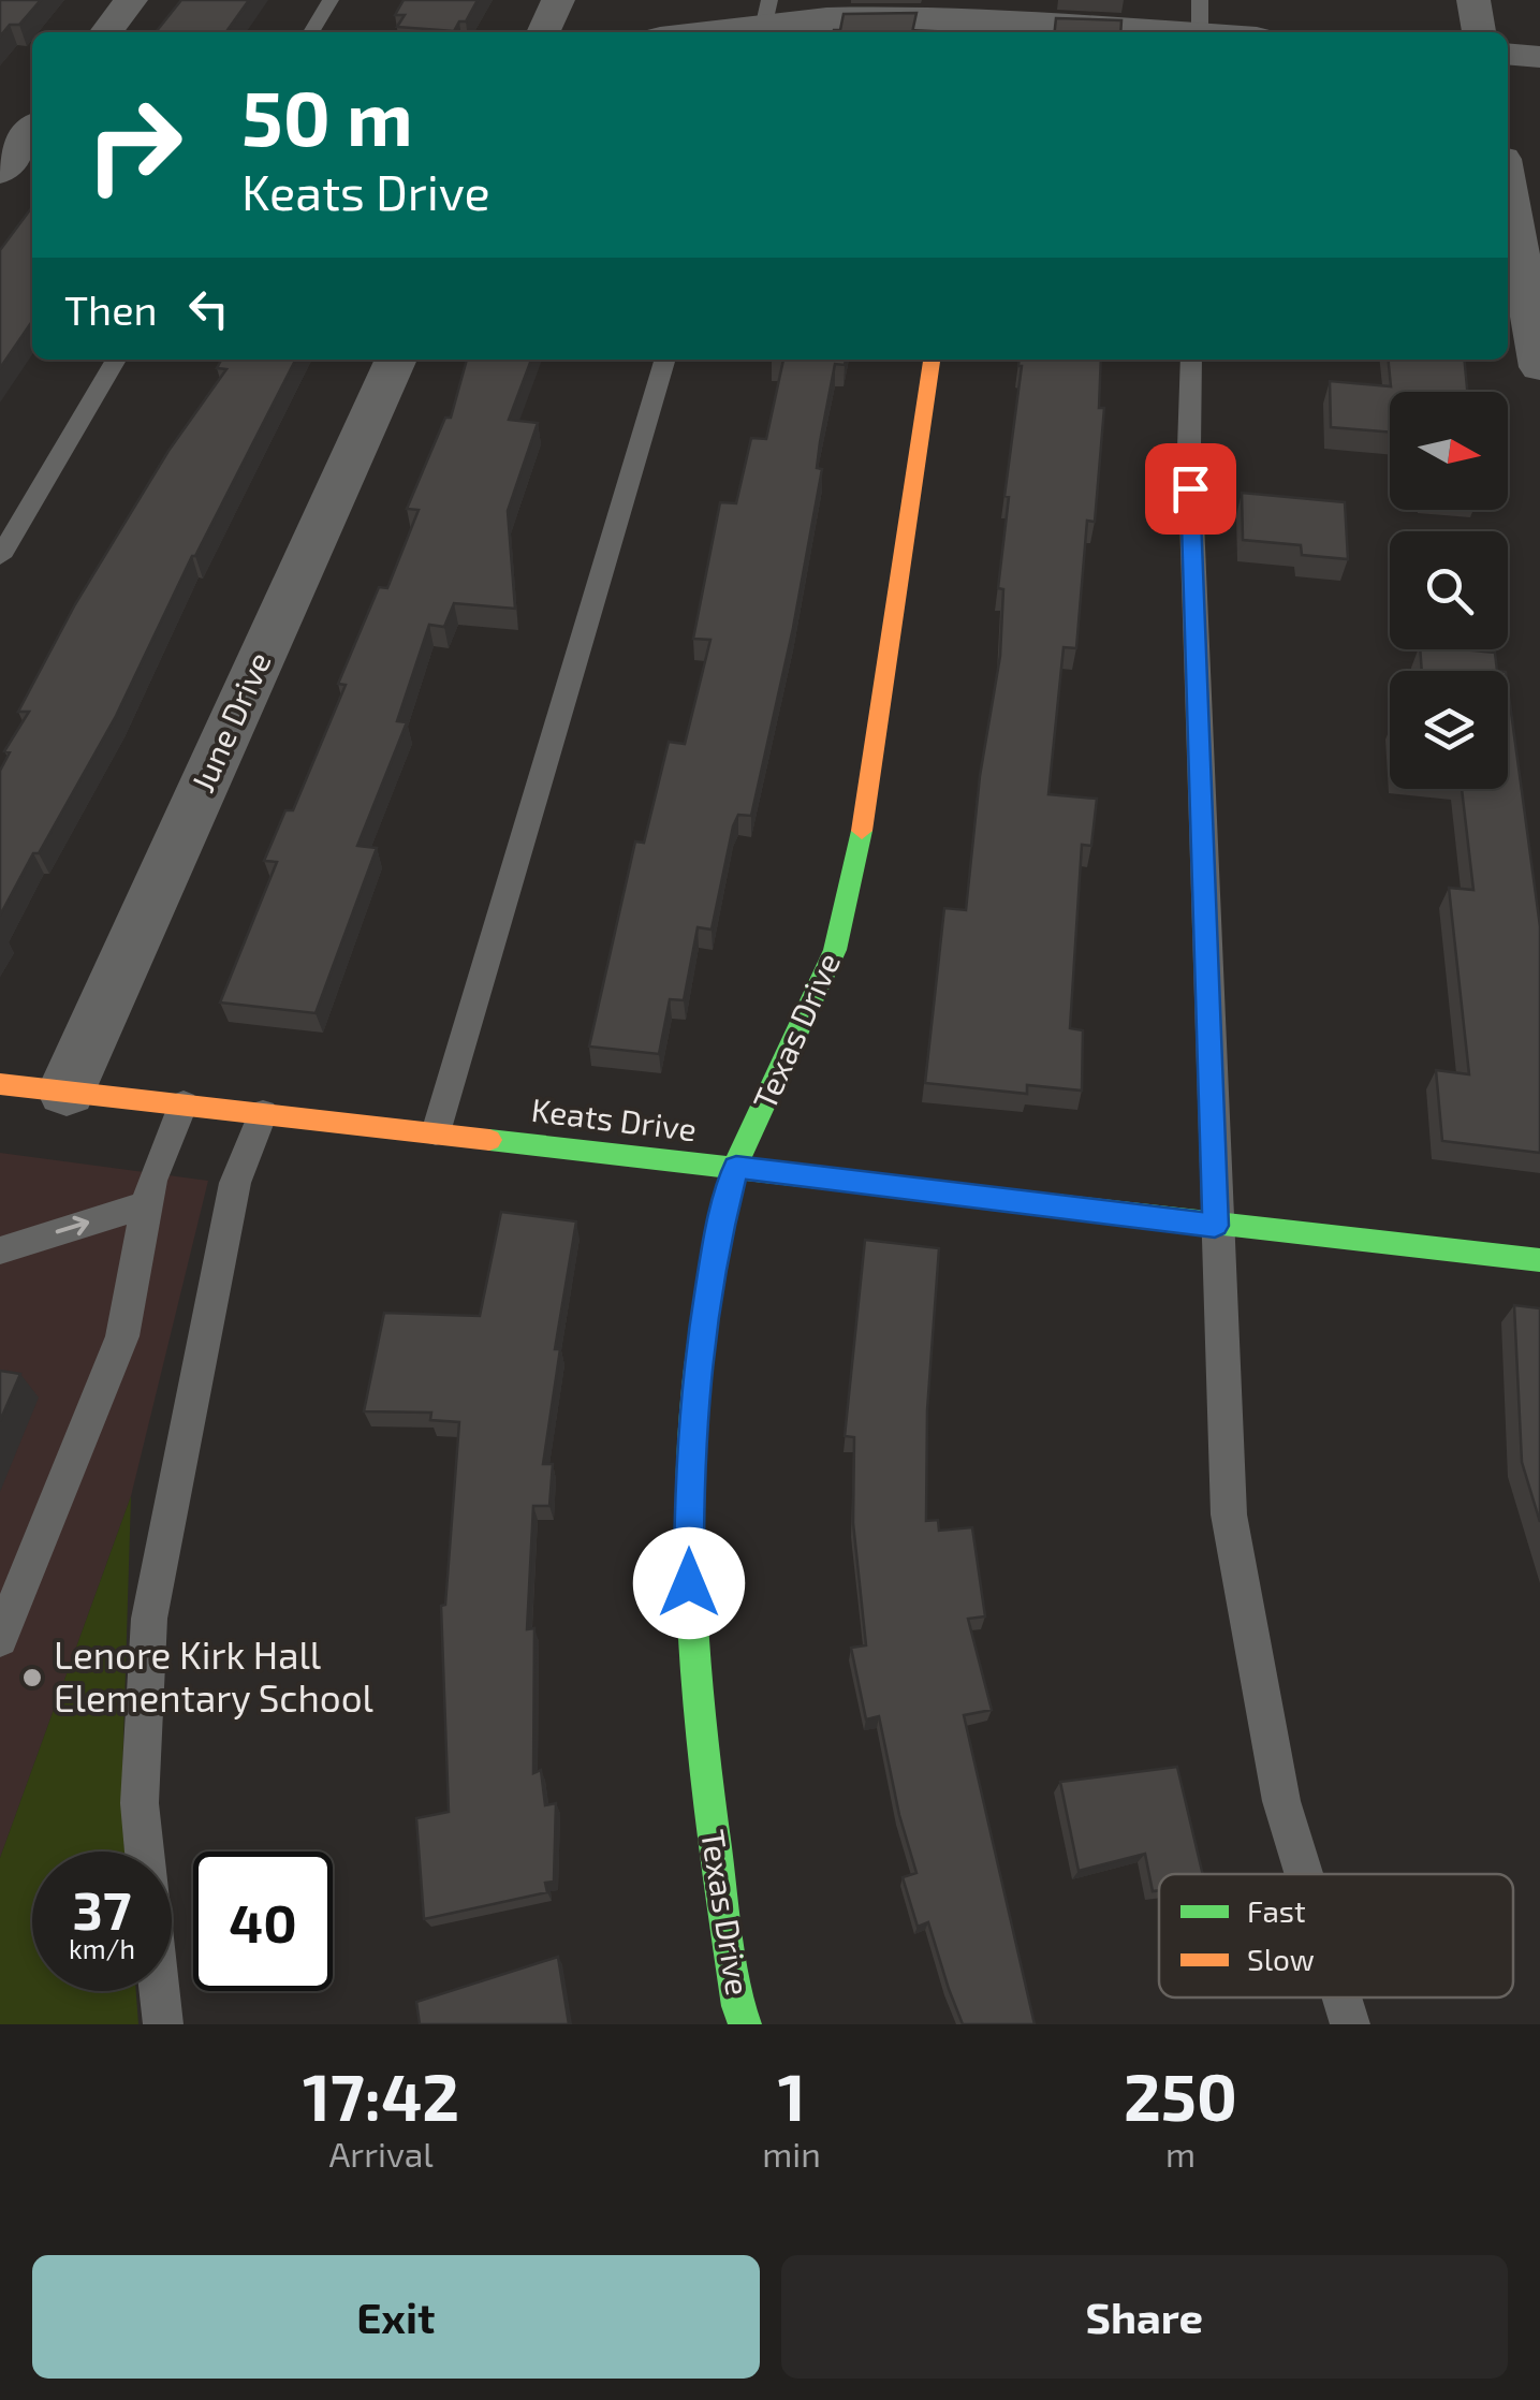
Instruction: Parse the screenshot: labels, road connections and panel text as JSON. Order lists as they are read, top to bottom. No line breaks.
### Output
{"streets":{"street":["June Drive","Texas Drive","Keats Drive"]},"crossings":[["June Drive","Keats Drive"],["Texas Drive","Keats Drive"]],"places":["Lenore Kirk Hall Elementary School"],"legend":["Fast","Slow"],"north":"right","page":{"turn":["50 m","Keats Drive"],"then":"Then","speed":"37 km/h","limit":"40","eta":["17:42","Arrival","1","min","250","m"],"buttons":["Exit","Share"]}}
